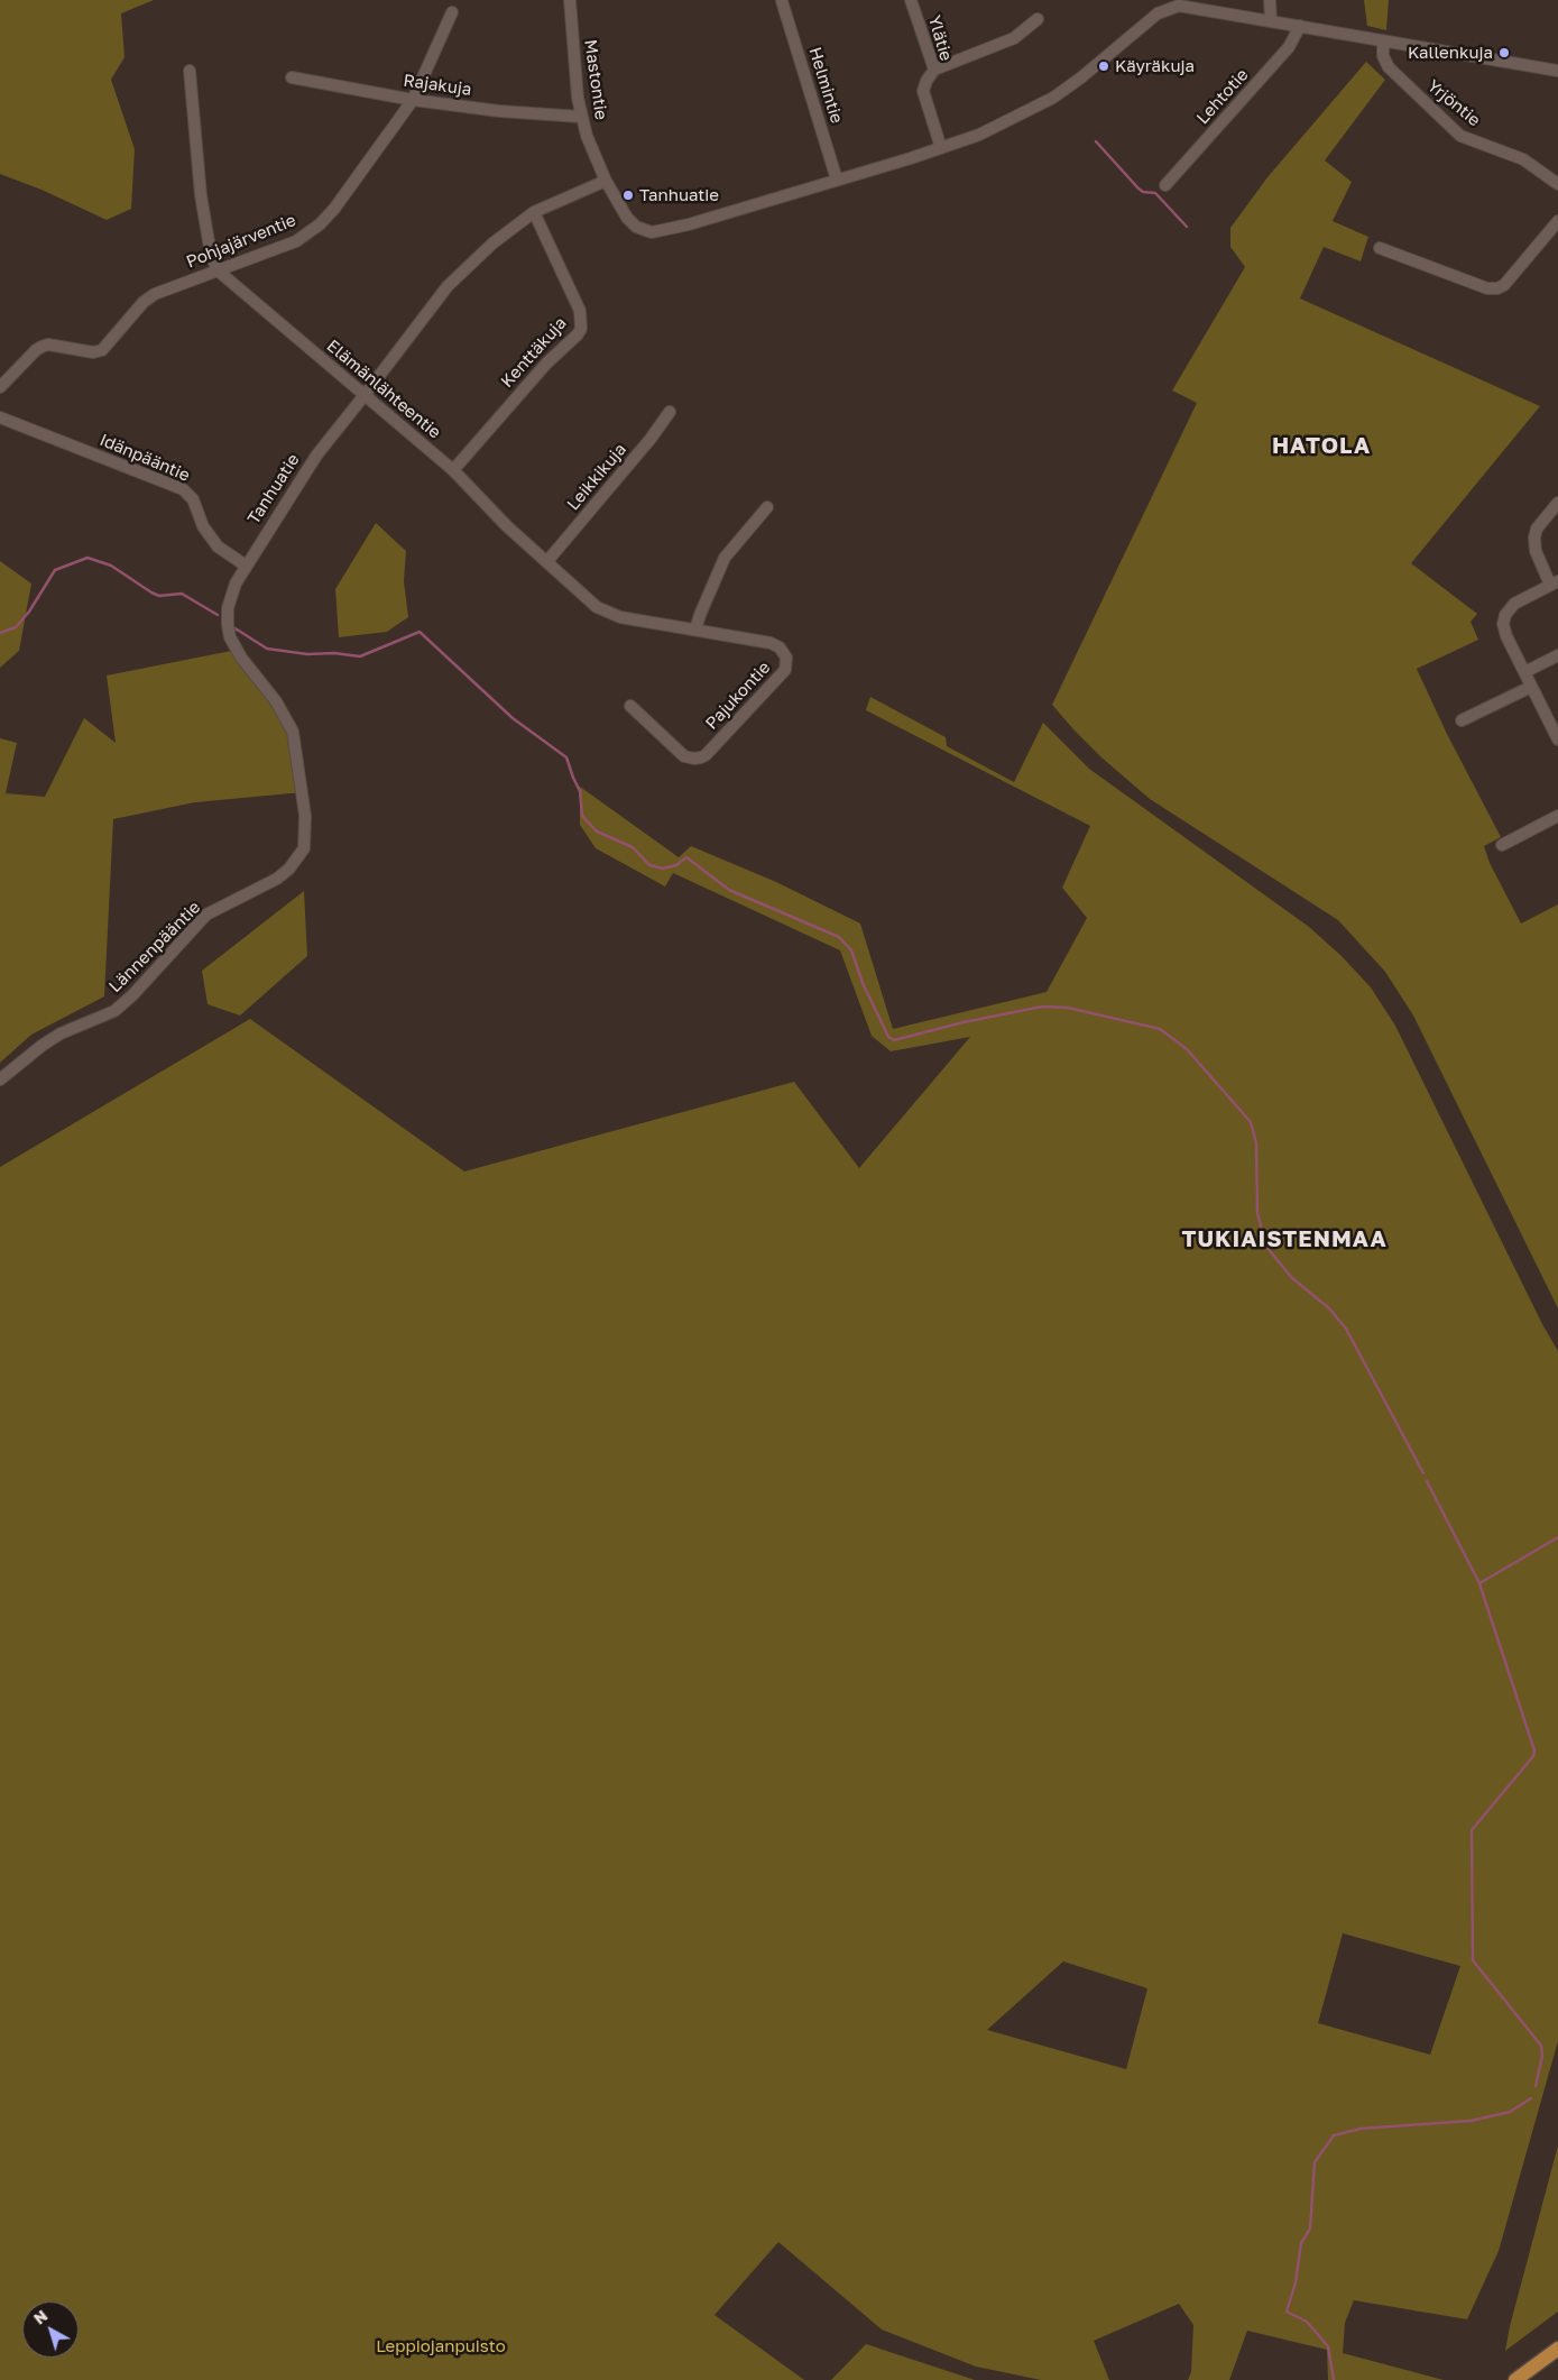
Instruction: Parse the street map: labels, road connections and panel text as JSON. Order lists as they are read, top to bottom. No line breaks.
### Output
{"streets":{"street":["Ylätie","Mastontie","Rajakuja","Helmintie","Lehtotie","Yrjöntie","Pohjajärventie","Kenttäkuja","Elämänlähteentie","Idänpääntie","Leikkikuja","Tanhuatie","Pajukontie","Lännenpääntie"]},"crossings":[["Mastontie","Rajakuja"],["Mastontie","Helmintie"],["Mastontie","Tanhuatie"],["Rajakuja","Pohjajärventie"],["Pohjajärventie","Elämänlähteentie"],["Kenttäkuja","Elämänlähteentie"],["Kenttäkuja","Tanhuatie"],["Elämänlähteentie","Leikkikuja"],["Elämänlähteentie","Tanhuatie"],["Elämänlähteentie","Pajukontie"],["Idänpääntie","Tanhuatie"],["Tanhuatie","Lännenpääntie"]],"districts":["HATOLA","TUKIAISTENMAA"],"parks":["Leppiojanpuisto"],"places":["Kallenkuja","Käyräkuja","Tanhuatie"],"north":"top left"}
